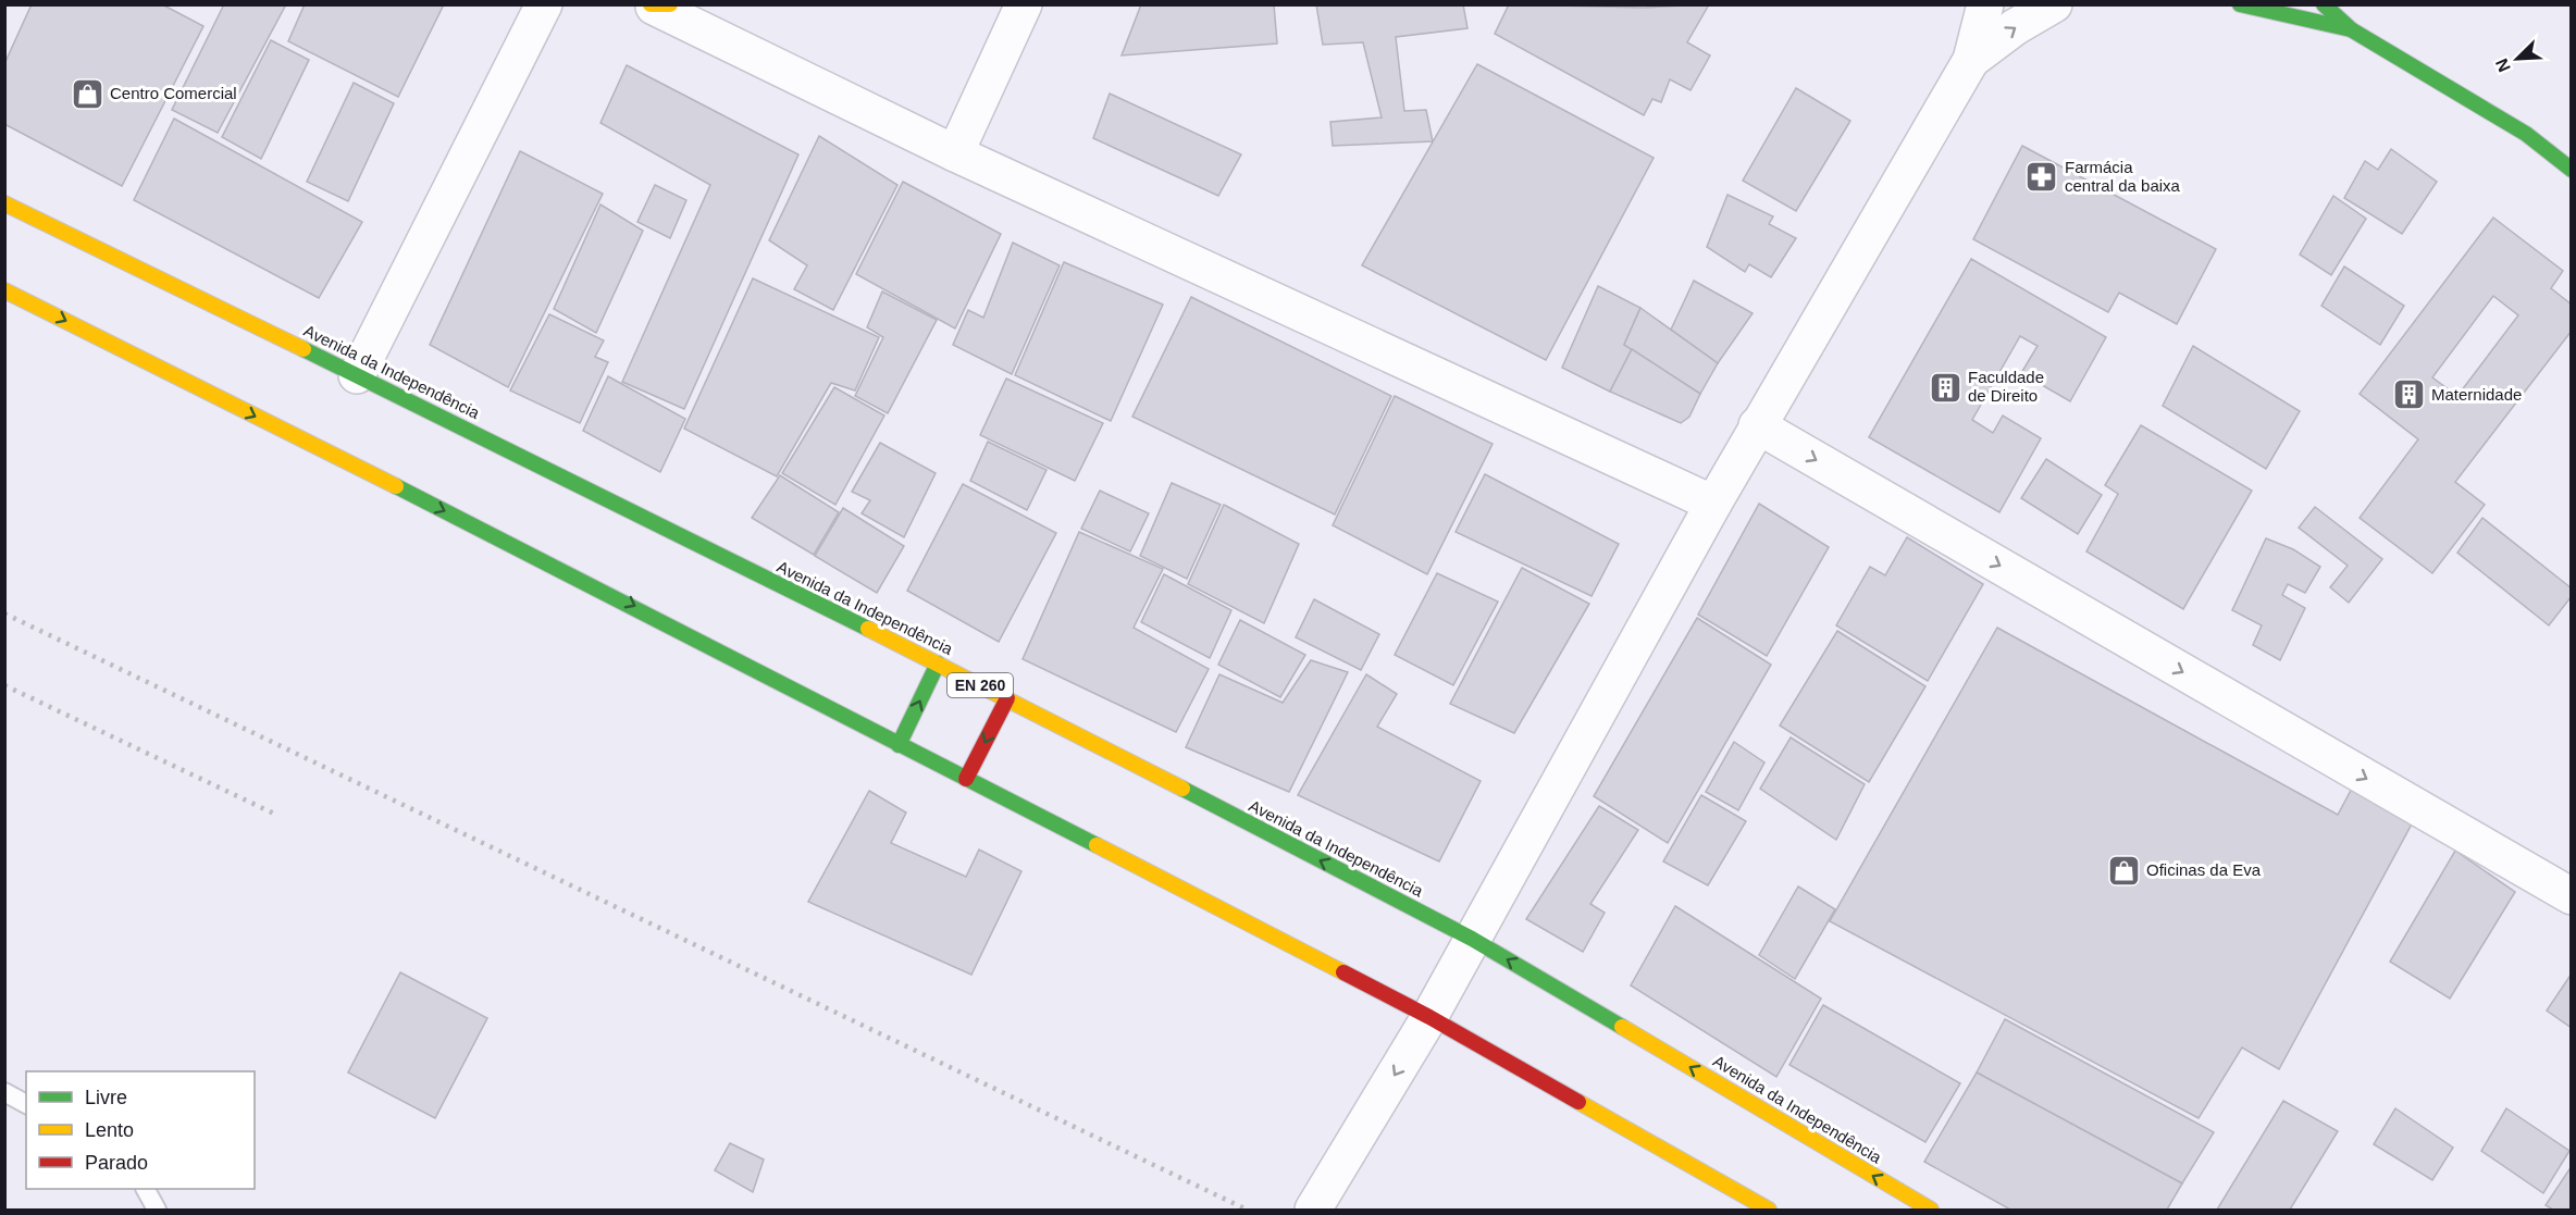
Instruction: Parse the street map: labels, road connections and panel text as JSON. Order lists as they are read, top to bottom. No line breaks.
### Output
{"streets":{"main road":["Avenida da Independência","EN 260"]},"places":{"shop":["Centro Comercial","Oficinas da Eva"],"pharmacy":["Farmácia central da baixa"],"building":["Faculdade de Direito","Maternidade"]},"legend":["Livre","Lento","Parado"],"north":"bottom left"}
